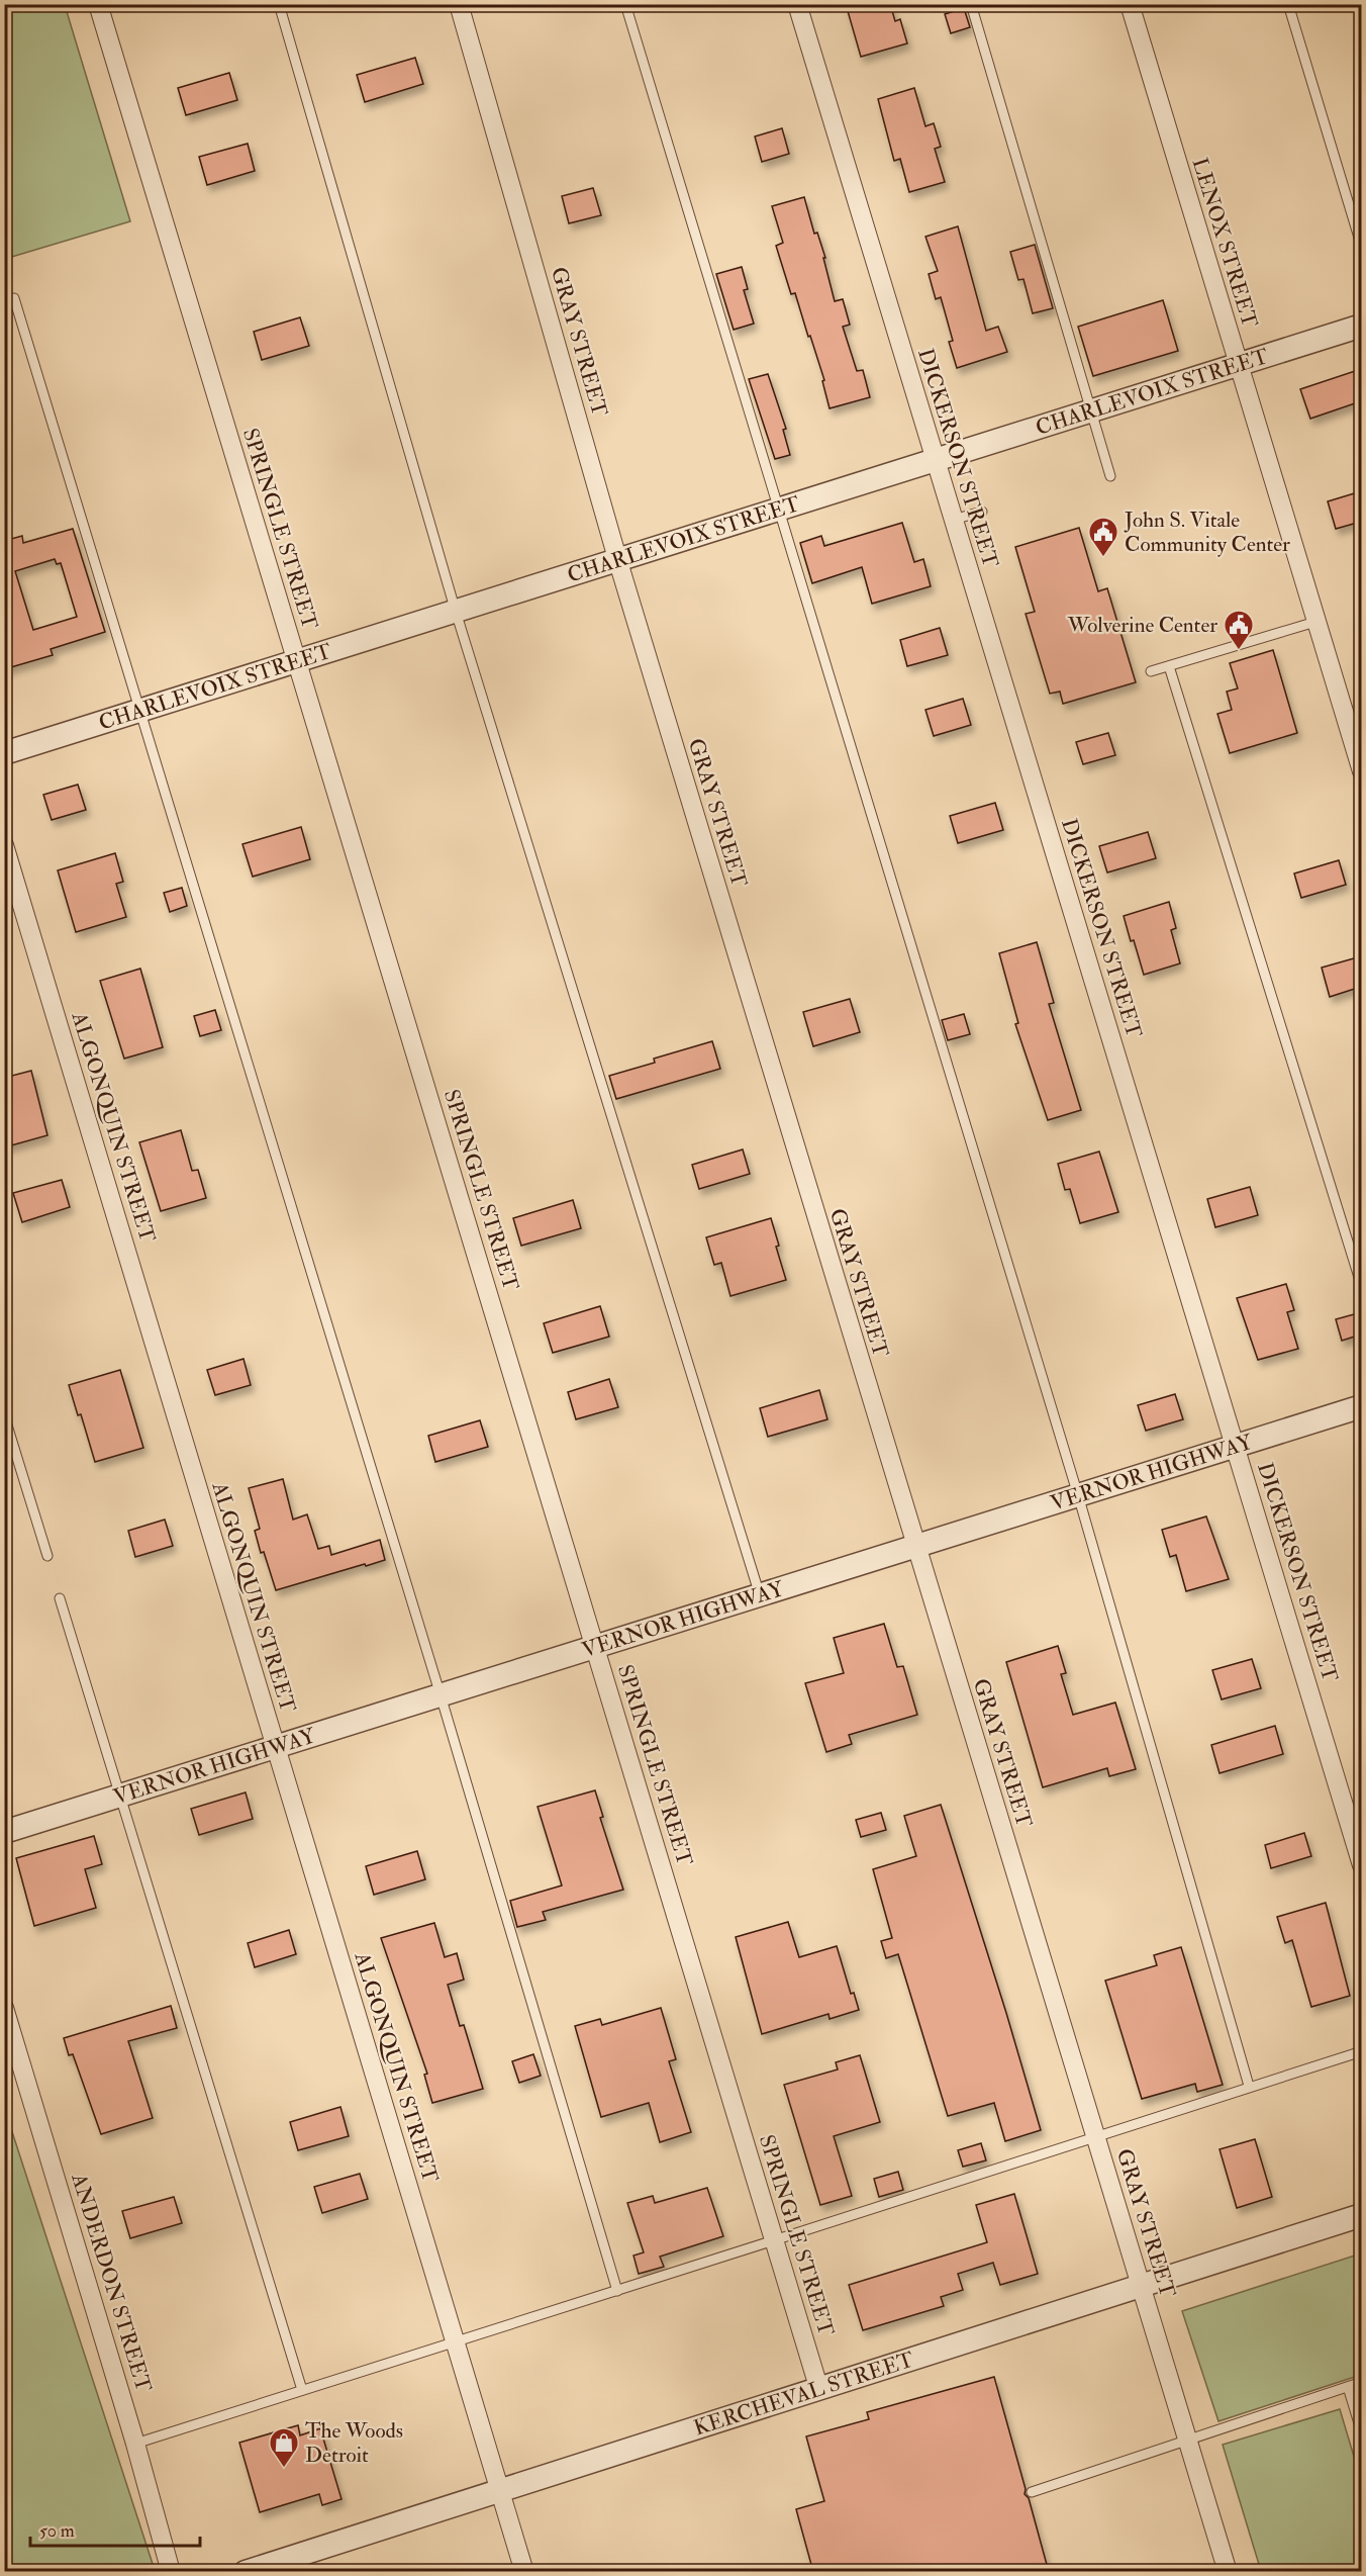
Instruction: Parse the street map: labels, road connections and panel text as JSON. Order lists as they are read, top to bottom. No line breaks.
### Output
{"streets":{"street":["LENOX STREET","GRAY STREET","CHARLEVOIX STREET","DICKERSON STREET","SPRINGLE STREET","ALGONQUIN STREET","VERNOR HIGHWAY","ANDERDON STREET","KERCHEVAL STREET"]},"crossings":[["LENOX STREET","CHARLEVOIX STREET"],["GRAY STREET","CHARLEVOIX STREET"],["GRAY STREET","VERNOR HIGHWAY"],["GRAY STREET","KERCHEVAL STREET"],["CHARLEVOIX STREET","DICKERSON STREET"],["CHARLEVOIX STREET","SPRINGLE STREET"],["DICKERSON STREET","VERNOR HIGHWAY"],["SPRINGLE STREET","VERNOR HIGHWAY"],["SPRINGLE STREET","KERCHEVAL STREET"],["ALGONQUIN STREET","VERNOR HIGHWAY"],["ALGONQUIN STREET","KERCHEVAL STREET"]],"places":{"public building":["John S. Vitale Community Center","Wolverine Center"],"shop":["The Woods Detroit"]},"scale_bar":"50 m"}
